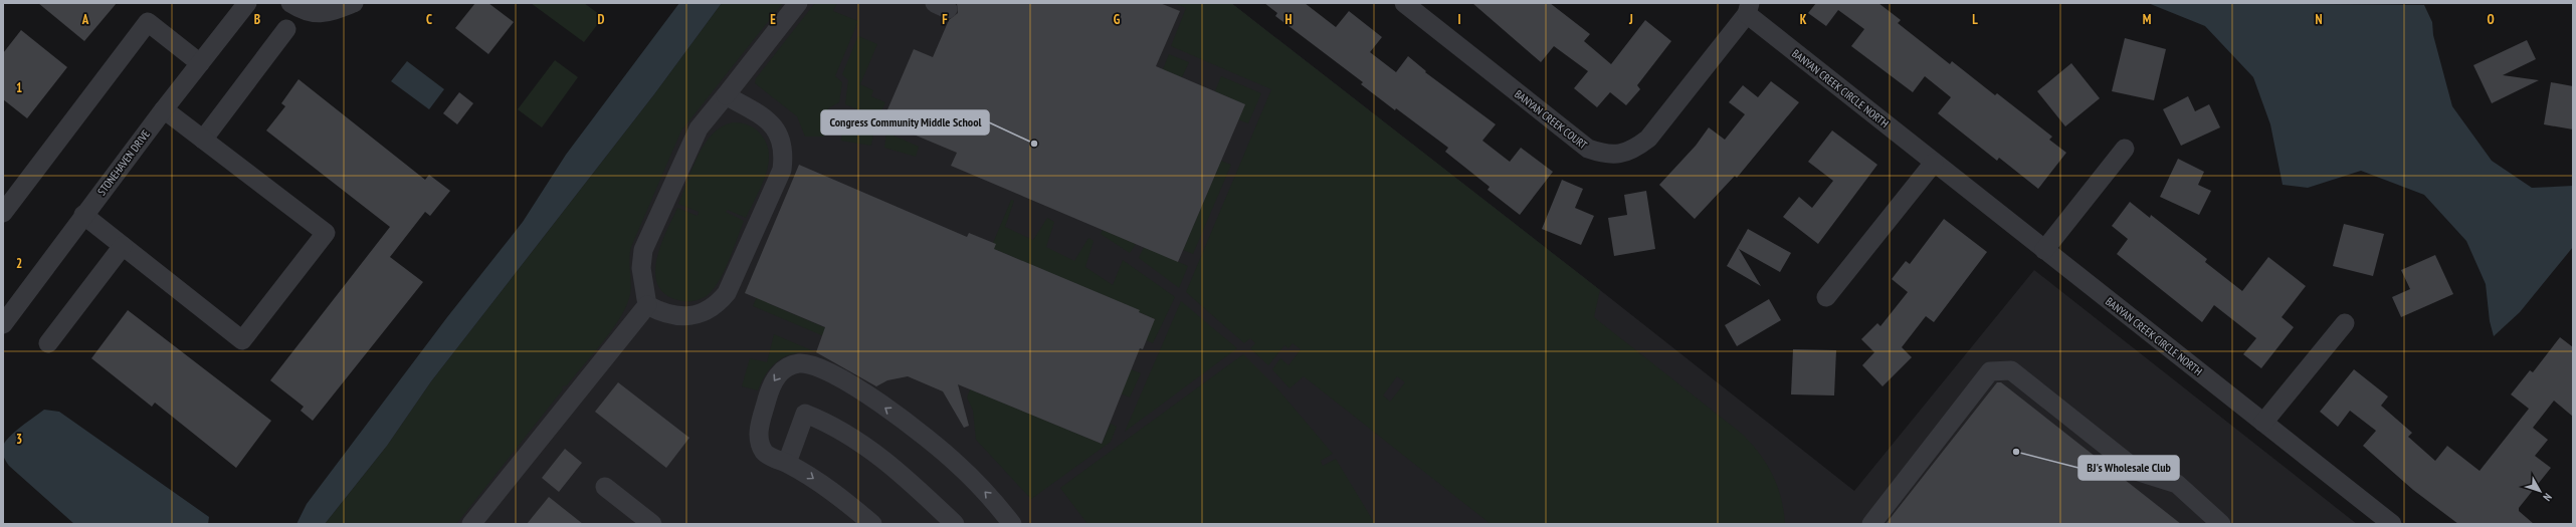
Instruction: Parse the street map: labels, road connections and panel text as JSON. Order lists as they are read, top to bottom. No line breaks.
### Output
{"streets":{"street":["BANYAN CREEK CIRCLE NORTH","BANYAN CREEK COURT","STONEHAVEN DRIVE"]},"crossings":[["BANYAN CREEK CIRCLE NORTH","BANYAN CREEK COURT"]],"places":["Congress Community Middle School","BJ's Wholesale Club"],"north":"bottom right","grid":{"columns":["A","B","C","D","E","F","G","H","I","J","K","L","M","N","O"],"rows":["1","2","3"]}}
